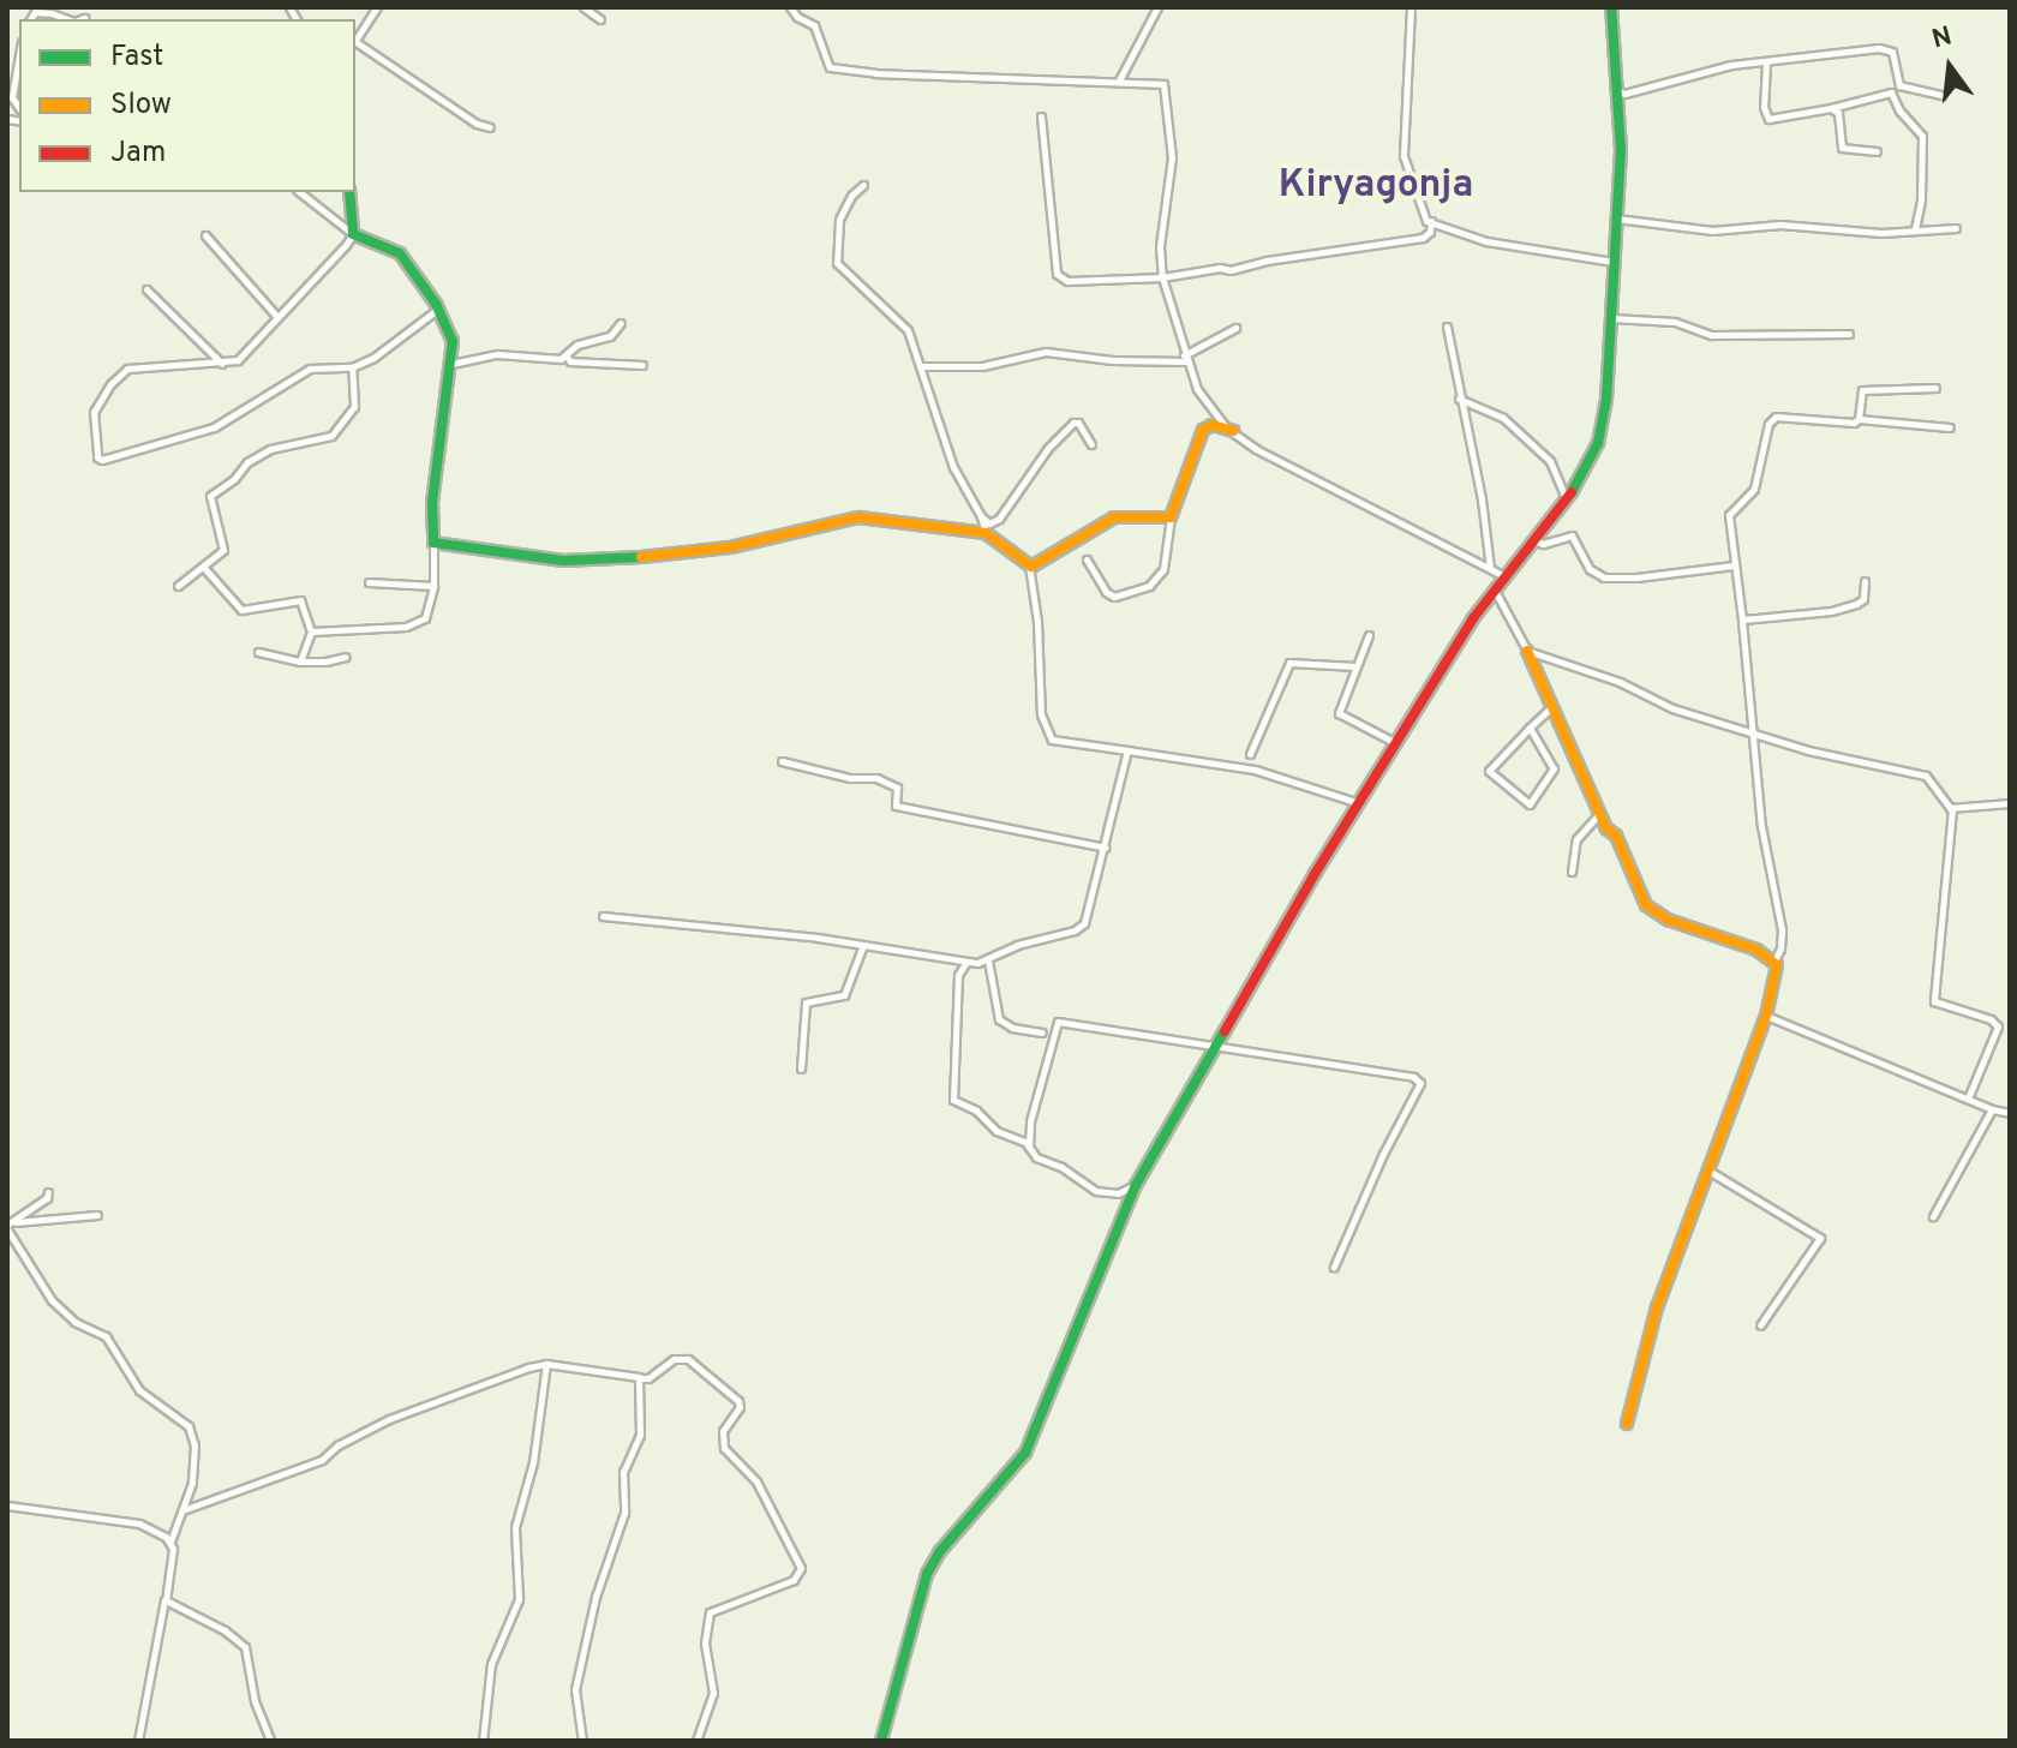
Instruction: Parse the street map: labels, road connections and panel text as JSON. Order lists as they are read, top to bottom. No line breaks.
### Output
{"districts":["Kiryagonja"],"legend":["Fast","Slow","Jam"],"north":"top"}
